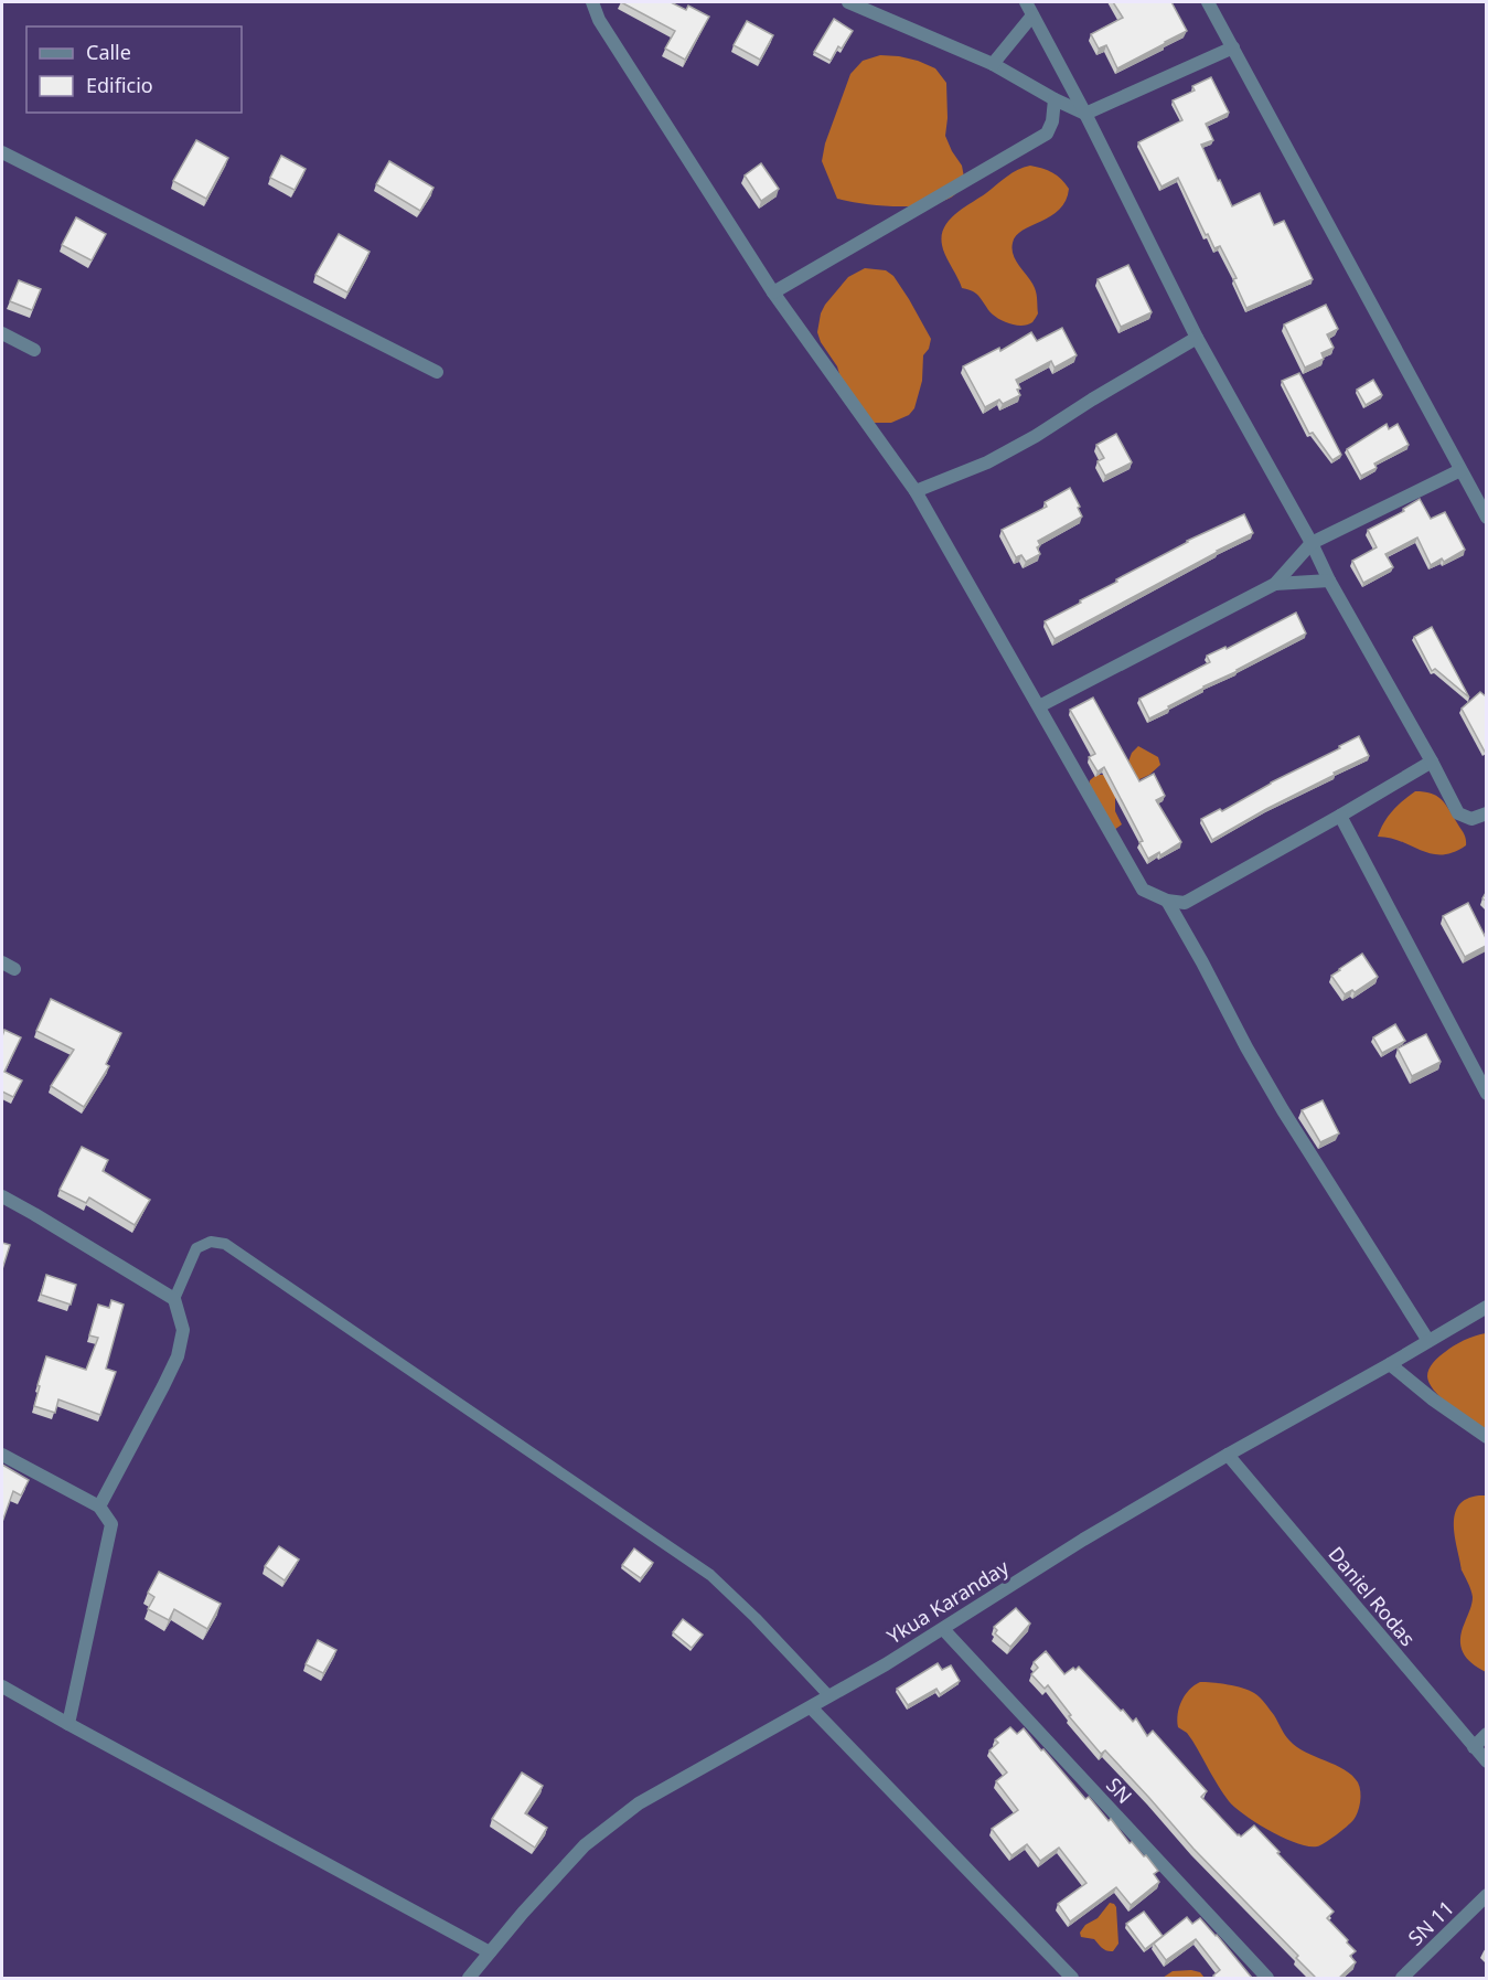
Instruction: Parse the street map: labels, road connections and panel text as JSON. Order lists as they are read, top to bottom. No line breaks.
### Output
{"streets":{"street":["Daniel Rodas","Ykua Karanday","SN","SN 11"]},"crossings":[["Daniel Rodas","Ykua Karanday"],["Ykua Karanday","SN"]],"legend":["Calle","Edificio"]}
